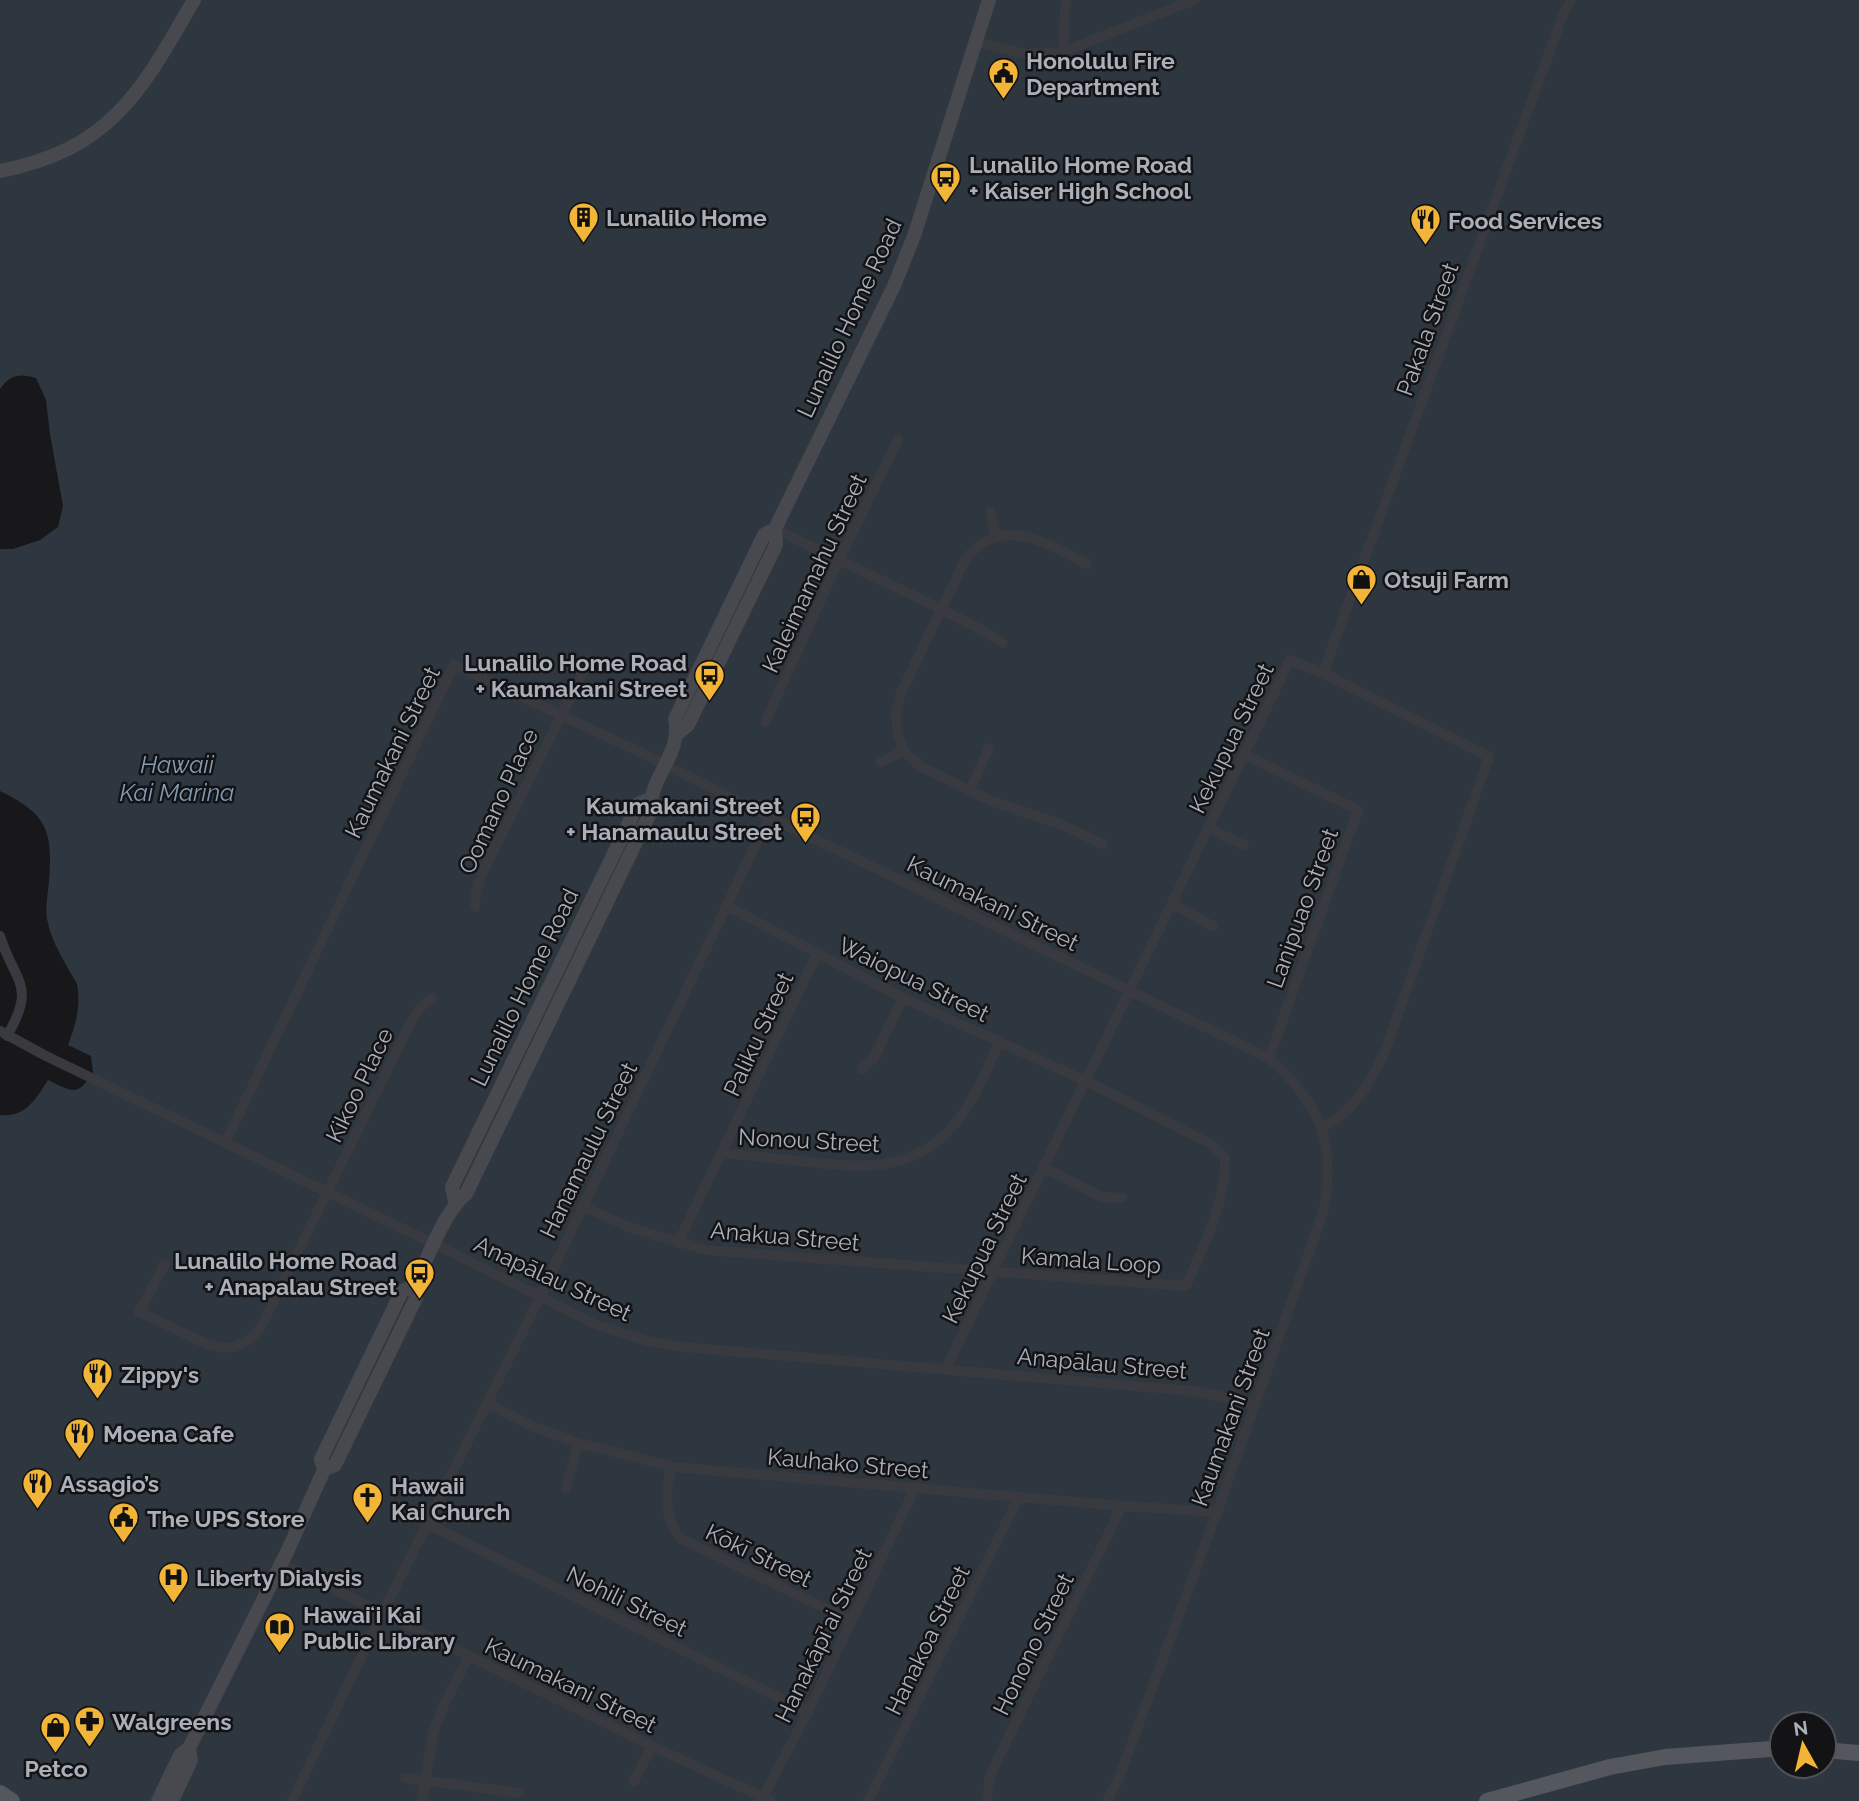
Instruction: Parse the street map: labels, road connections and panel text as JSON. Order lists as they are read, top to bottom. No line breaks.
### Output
{"streets":{"main road":["Lunalilo Home Road"],"street":["Pakala Street","Kaleimamahu Street","Kekupua Street","Kaumakani Street","Oomano Place","Lanipuao Street","Waiopua Street","Paliku Street","Kikoo Place","Nonou Street","Hanamaulu Street","Anakua Street","Kamala Loop","Anapālau Street","Kauhako Street","Kōkī Street","Nohili Street","Hanakāpī‘ai Street","Hanakoa Street","Honono Street"]},"crossings":[["Lunalilo Home Road","Kaumakani Street"],["Lunalilo Home Road","Anapālau Street"],["Pakala Street","Kekupua Street"],["Kekupua Street","Kaumakani Street"],["Kekupua Street","Lanipuao Street"],["Kekupua Street","Waiopua Street"],["Kekupua Street","Anakua Street"],["Kekupua Street","Kamala Loop"],["Kekupua Street","Anapālau Street"],["Kaumakani Street","Oomano Place"],["Kaumakani Street","Lanipuao Street"],["Kaumakani Street","Hanamaulu Street"],["Kaumakani Street","Anapālau Street"],["Kaumakani Street","Kauhako Street"],["Kaumakani Street","Hanakāpī‘ai Street"],["Waiopua Street","Paliku Street"],["Waiopua Street","Nonou Street"],["Waiopua Street","Hanamaulu Street"],["Waiopua Street","Kamala Loop"],["Paliku Street","Nonou Street"],["Paliku Street","Anakua Street"],["Kikoo Place","Anapālau Street"],["Hanamaulu Street","Anakua Street"],["Hanamaulu Street","Anapālau Street"],["Hanamaulu Street","Kauhako Street"],["Hanamaulu Street","Nohili Street"],["Anakua Street","Kamala Loop"],["Kauhako Street","Kōkī Street"],["Kauhako Street","Hanakāpī‘ai Street"],["Kauhako Street","Hanakoa Street"],["Kauhako Street","Honono Street"],["Kōkī Street","Hanakāpī‘ai Street"],["Nohili Street","Hanakāpī‘ai Street"]],"water":["Hawaii Kai Marina"],"places":{"public building":["Honolulu Fire Department","The UPS Store"],"bus stop":["Lunalilo Home Road + Kaiser High School","Lunalilo Home Road + Kaumakani Street","Kaumakani Street + Hanamaulu Street","Lunalilo Home Road + Anapalau Street"],"building":["Lunalilo Home"],"restaurant":["Food Services","Zippy's","Moena Cafe","Assagio’s"],"shop":["Otsuji Farm","Petco"],"church":["Hawaii Kai Church"],"hospital":["Liberty Dialysis"],"library":["Hawaiʻi Kai Public Library"],"pharmacy":["Walgreens"]},"north":"top"}
